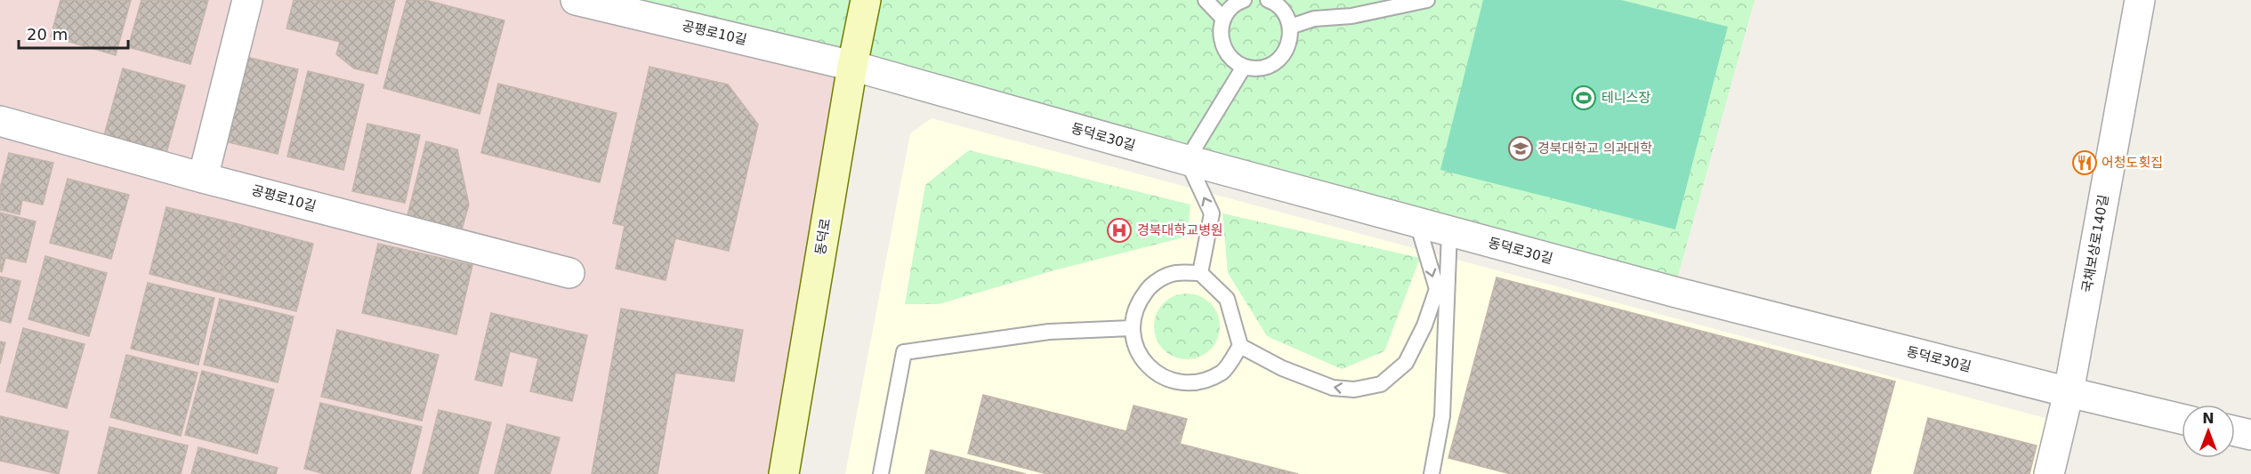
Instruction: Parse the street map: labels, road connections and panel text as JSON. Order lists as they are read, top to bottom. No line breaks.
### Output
{"streets":{"main road":["동덕로"],"street":["공평로10길","동덕로30길","국채보상로140길"]},"crossings":[["공평로10길","동덕로30길"],["공평로10길","동덕로"],["동덕로30길","동덕로"],["동덕로30길","국채보상로140길"]],"places":{"sports":["테니스장"],"school or university":["경북대학교 의과대학"],"restaurant":["어청도횟집"],"hospital":["경북대학교병원"]},"scale_bar":"20 m","north":"top"}
